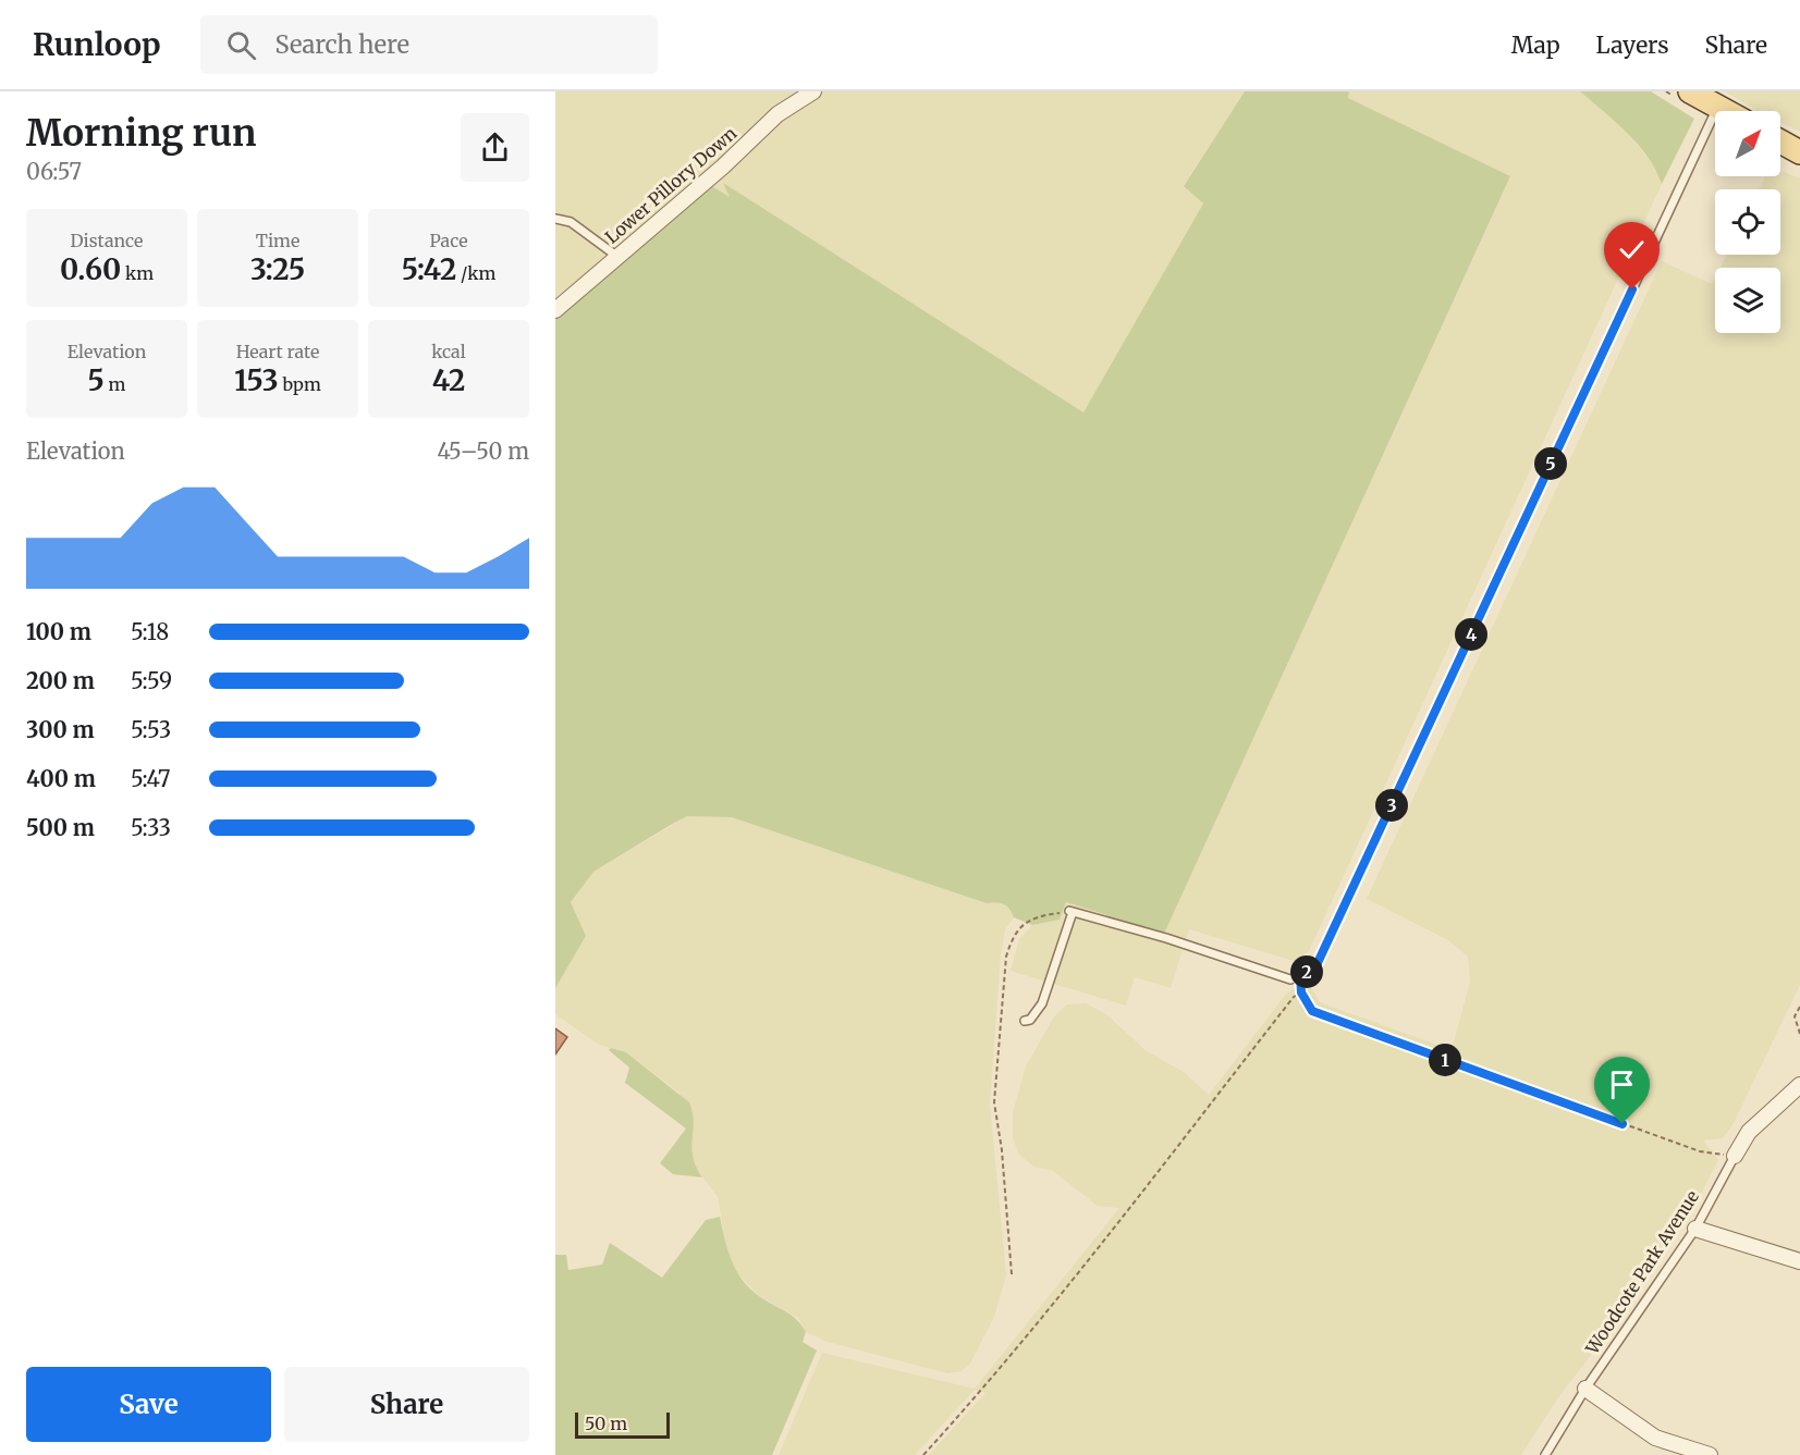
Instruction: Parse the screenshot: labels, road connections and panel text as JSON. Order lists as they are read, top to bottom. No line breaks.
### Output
{"streets":{"street":["Lower Pillory Down","Woodcote Park Avenue"]},"scale_bar":"50 m","north":"top right","page":{"header":"Runloop","search":"Search here","nav":["Map","Layers","Share"],"heading":["Morning run","06:57"],"stats":[["Distance","0.60 km"],["Time","3:25"],["Pace","5:42 /km"],["Elevation","5 m"],["Heart rate","153 bpm"],["kcal","42"]],"chart":["Elevation","45–50 m"],"pins":["5","4","3","2","1"],"list":[{"name":"100 m","note":"5:18"},{"name":"200 m","note":"5:59"},{"name":"300 m","note":"5:53"},{"name":"400 m","note":"5:47"},{"name":"500 m","note":"5:33"}],"buttons":["Save","Share"],"scale":"50 m"}}
